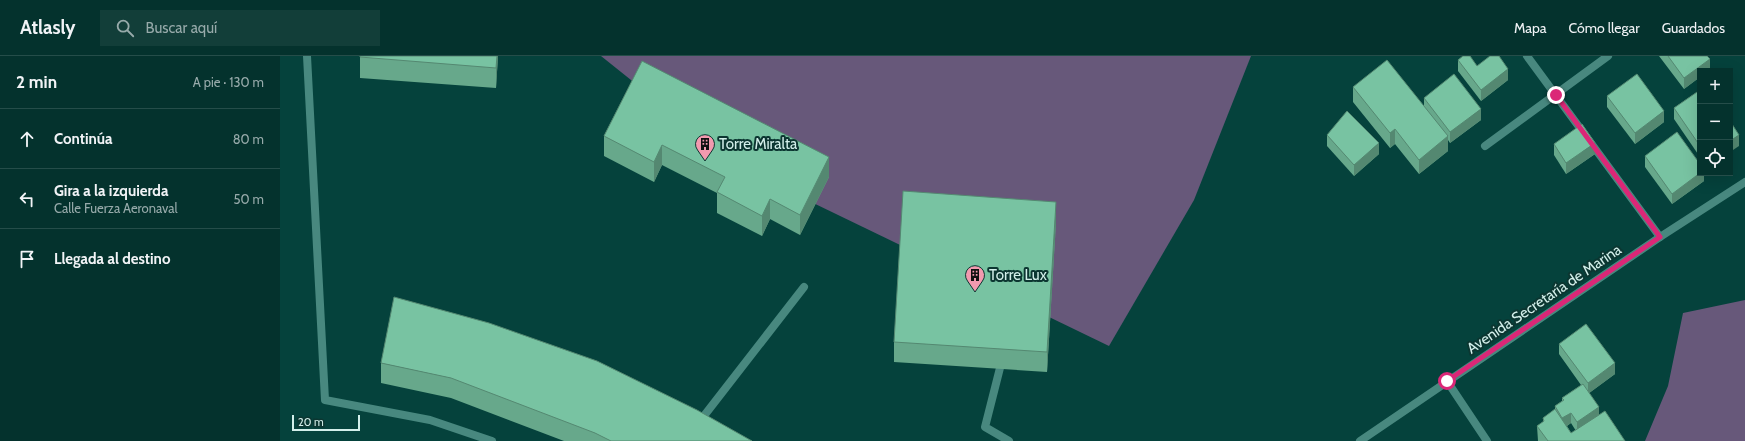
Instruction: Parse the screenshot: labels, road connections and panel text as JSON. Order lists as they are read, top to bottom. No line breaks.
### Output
{"streets":{"street":["Avenida Secretaría de Marina"]},"places":{"building":["Torre Miralta","Torre Lux"]},"scale_bar":"20 m","page":{"header":"Atlasly","search":"Buscar aquí","nav":["Mapa","Cómo llegar","Guardados"],"heading":["2 min","A pie · 130 m"],"map_buttons":["+","−"],"list":[["Continúa","80 m"],["Gira a la izquierda","Calle Fuerza Aeronaval","50 m"],"Llegada al destino"],"scale":"20 m"}}
